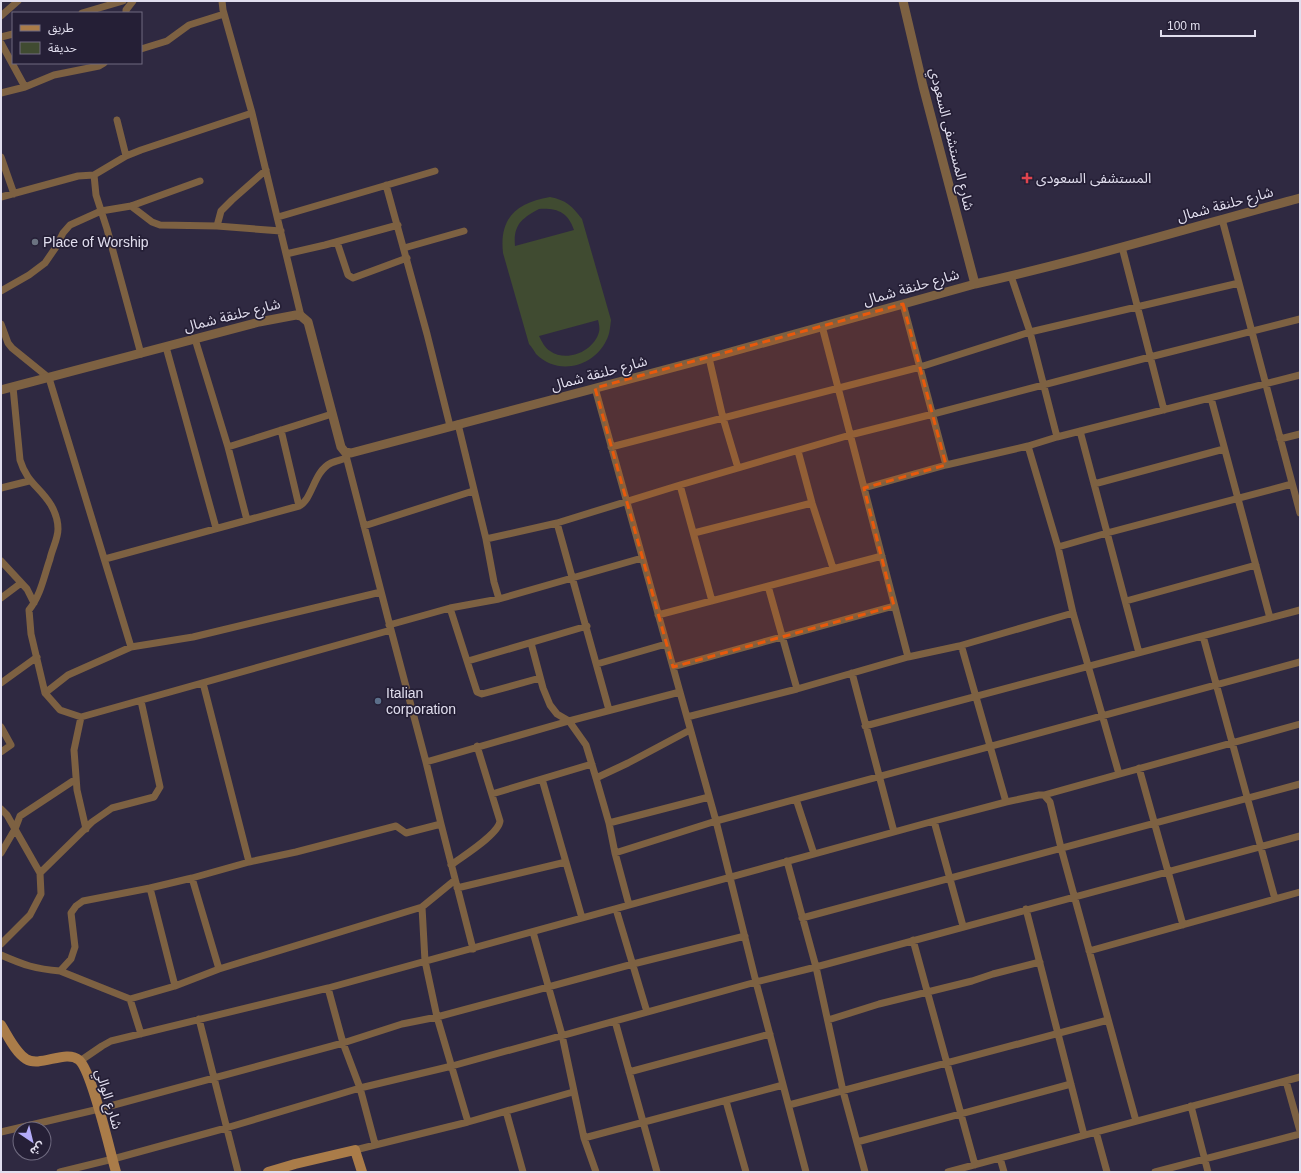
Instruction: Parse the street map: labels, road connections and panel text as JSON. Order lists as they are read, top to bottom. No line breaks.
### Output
{"streets":{"main road":["شارع الوالي"],"street":["شارع المستشفى السعودي","شارع حلنقة شمال"]},"crossings":[["شارع المستشفى السعودي","شارع حلنقة شمال"]],"places":{"health":["المستشفى السعودى"],"other":["Place of Worship","Italian corporation"]},"legend":["طريق","حديقة"],"scale_bar":"100 m","north":"bottom right"}
